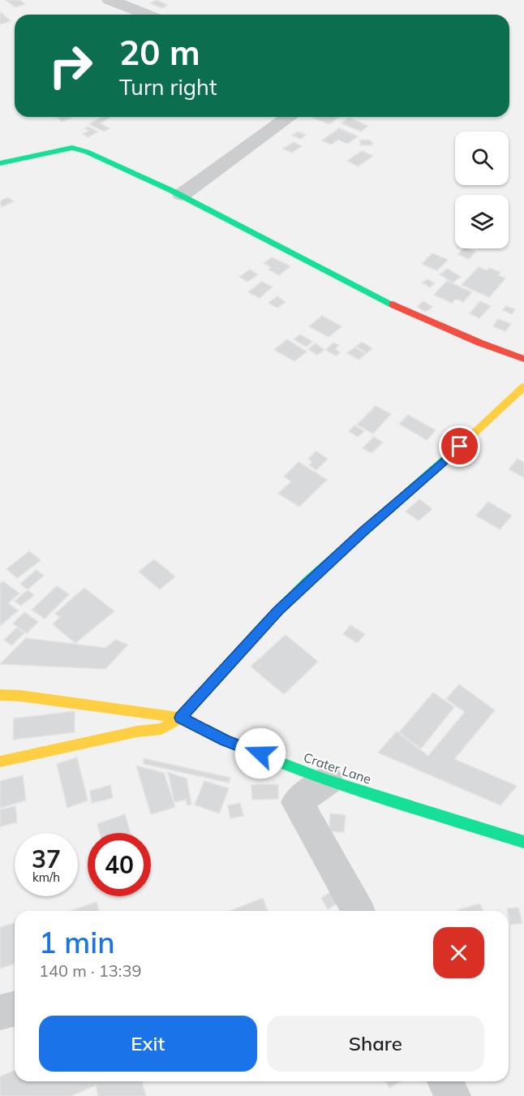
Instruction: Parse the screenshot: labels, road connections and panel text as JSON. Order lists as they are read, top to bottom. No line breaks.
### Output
{"streets":{"street":["Crater Lane"]},"page":{"turn":["20 m","Turn right"],"speed":"37 km/h","limit":"40","heading":["1 min","140 m · 13:39"],"buttons":["Exit","Share"]}}
